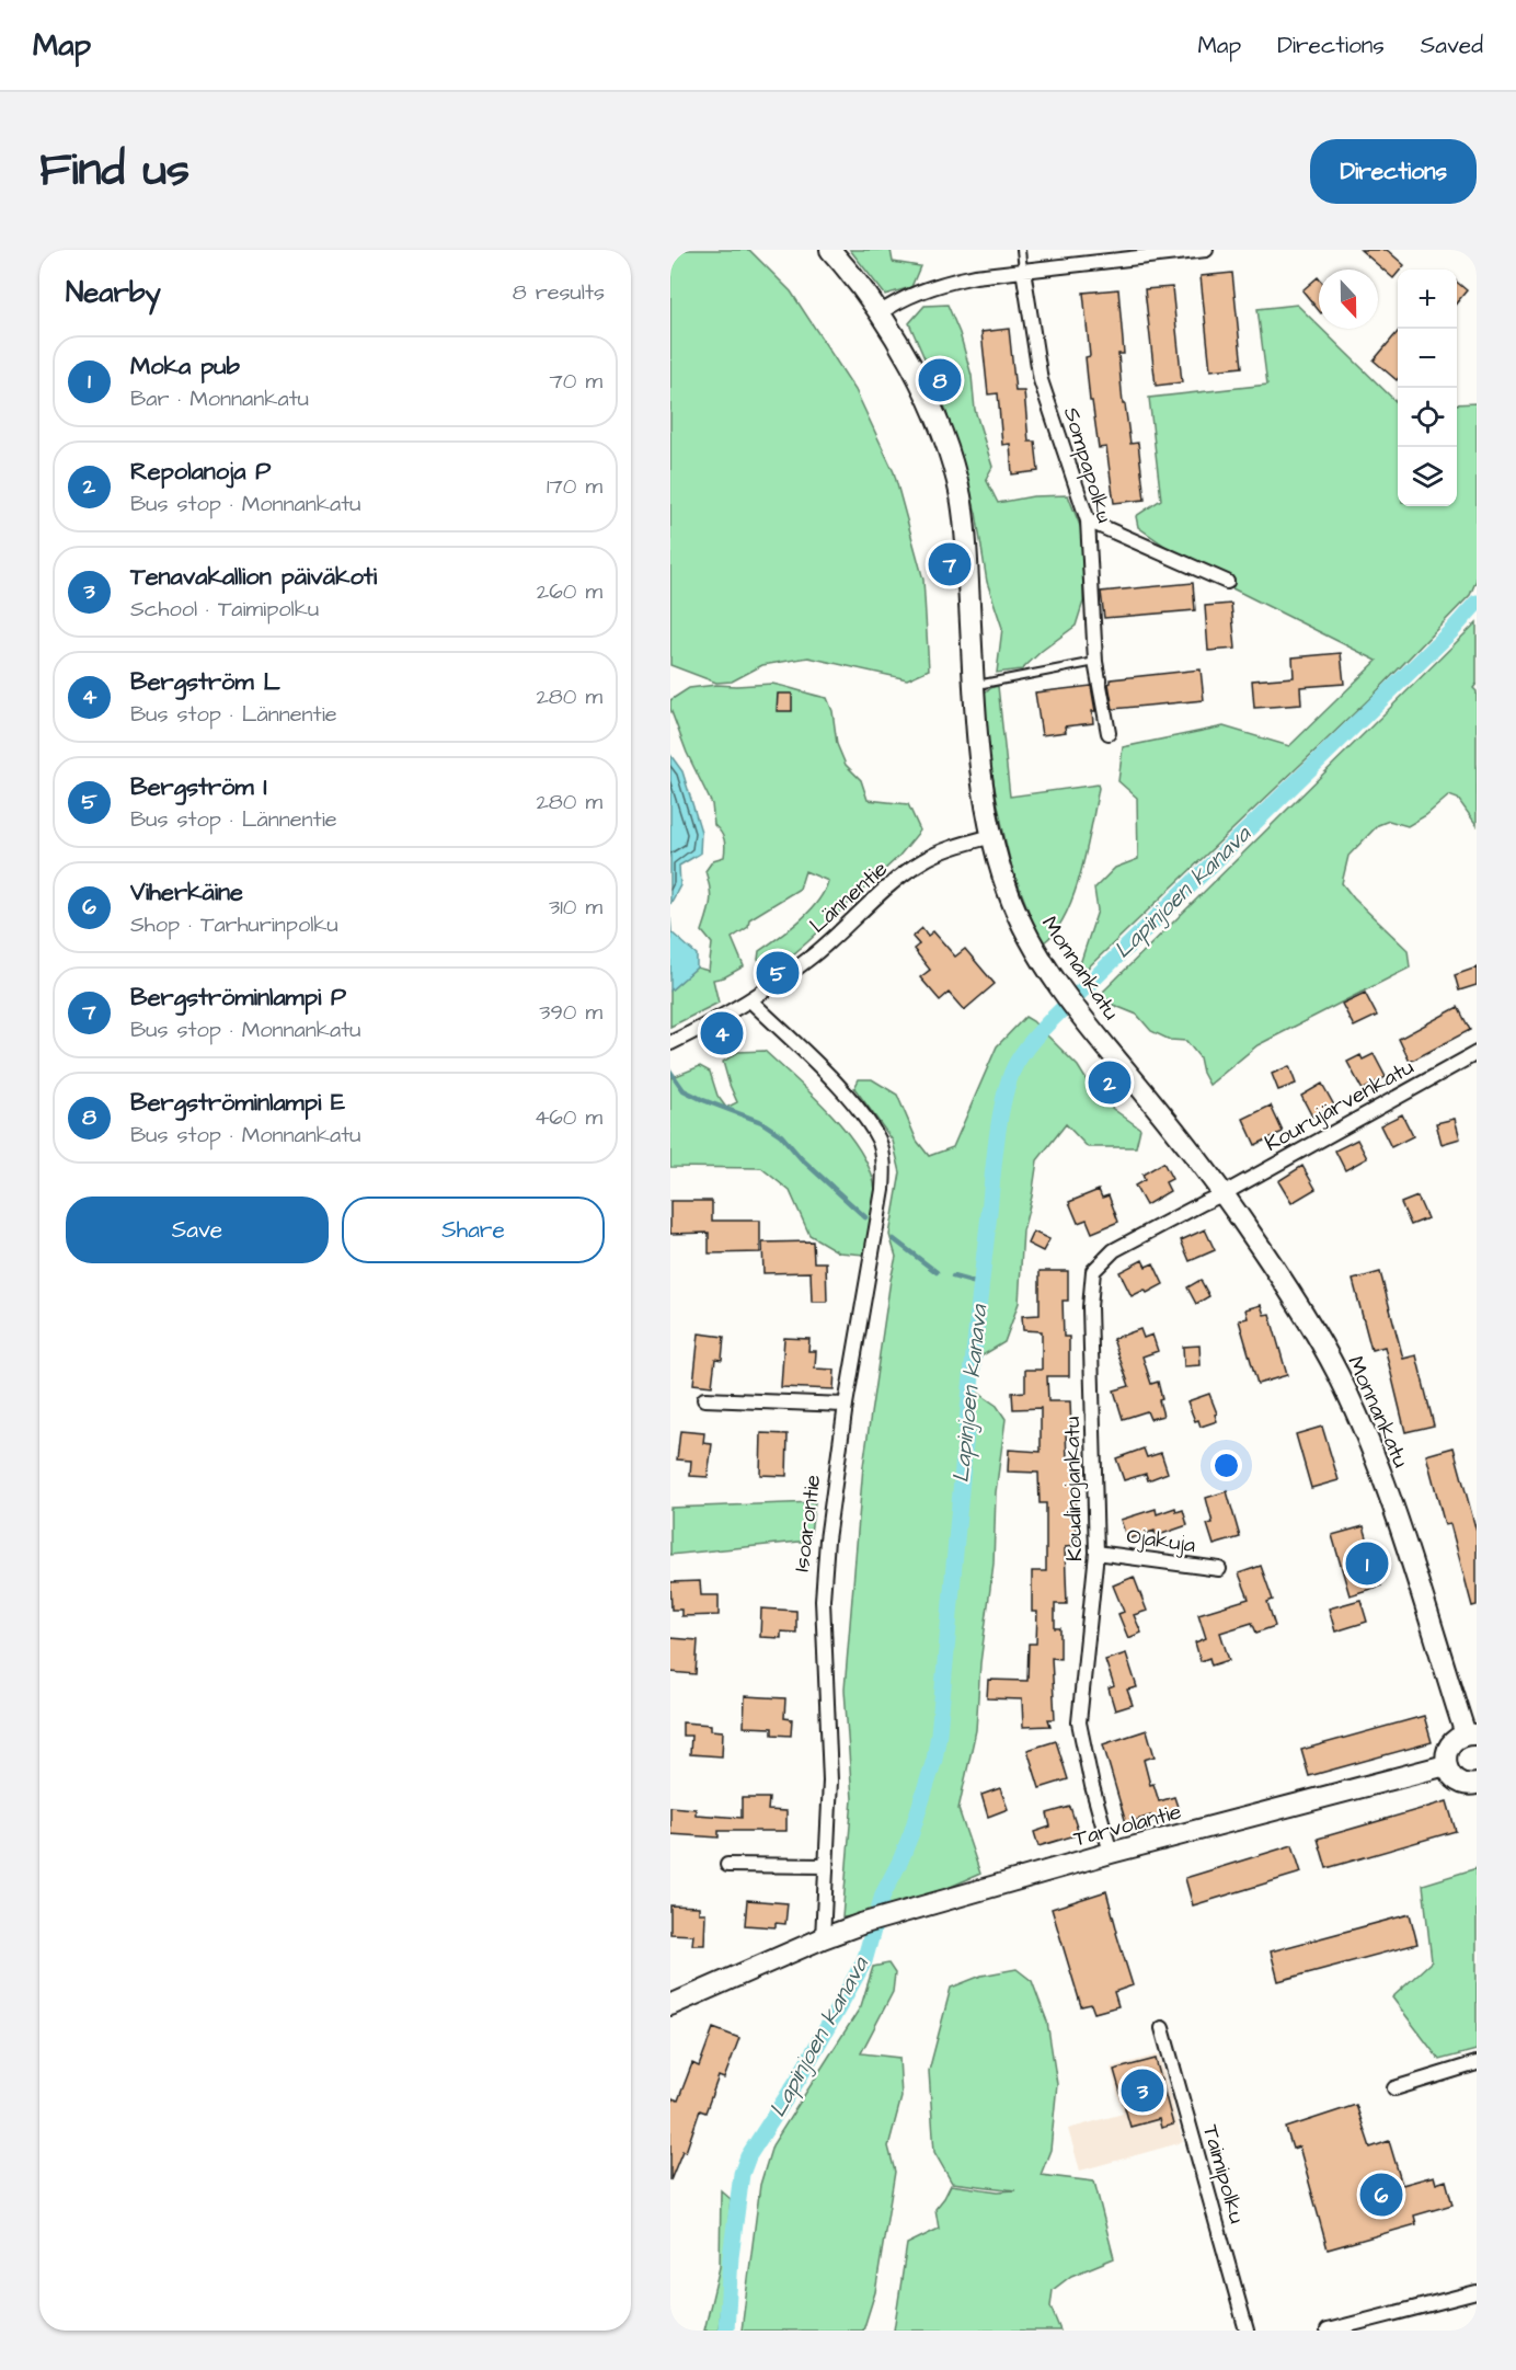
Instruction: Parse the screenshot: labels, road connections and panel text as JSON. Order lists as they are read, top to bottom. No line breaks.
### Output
{"streets":{"main road":["Monnankatu","Tarvolantie"],"street":["Sompapolku","Lännentie","Kourujärvenkatu","Koudinojankatu","Isoarontie","Ojakuja","Taimipolku"]},"crossings":[["Lännentie","Monnankatu"],["Lännentie","Isoarontie"],["Monnankatu","Kourujärvenkatu"],["Monnankatu","Koudinojankatu"],["Kourujärvenkatu","Koudinojankatu"],["Koudinojankatu","Ojakuja"],["Koudinojankatu","Tarvolantie"],["Isoarontie","Tarvolantie"]],"water":["Lapinjoen kanava"],"north":"bottom","page":{"header":"Map","nav":["Map","Directions","Saved"],"title":"Find us","buttons":["Directions",["Save","Share"]],"heading":["Nearby","8 results"],"map_buttons":["+","−"],"list":[{"mark":"1","name":"Moka pub","note":"Bar · Monnankatu","value":"70 m"},{"mark":"2","name":"Repolanoja P","note":"Bus stop · Monnankatu","value":"170 m"},{"mark":"3","name":"Tenavakallion päiväkoti","note":"School · Taimipolku","value":"260 m"},{"mark":"4","name":"Bergström L","note":"Bus stop · Lännentie","value":"280 m"},{"mark":"5","name":"Bergström I","note":"Bus stop · Lännentie","value":"280 m"},{"mark":"6","name":"Viherkäine","note":"Shop · Tarhurinpolku","value":"310 m"},{"mark":"7","name":"Bergströminlampi P","note":"Bus stop · Monnankatu","value":"390 m"},{"mark":"8","name":"Bergströminlampi E","note":"Bus stop · Monnankatu","value":"460 m"}],"pins":["8","7","5","4","2","1","3","6"]}}
